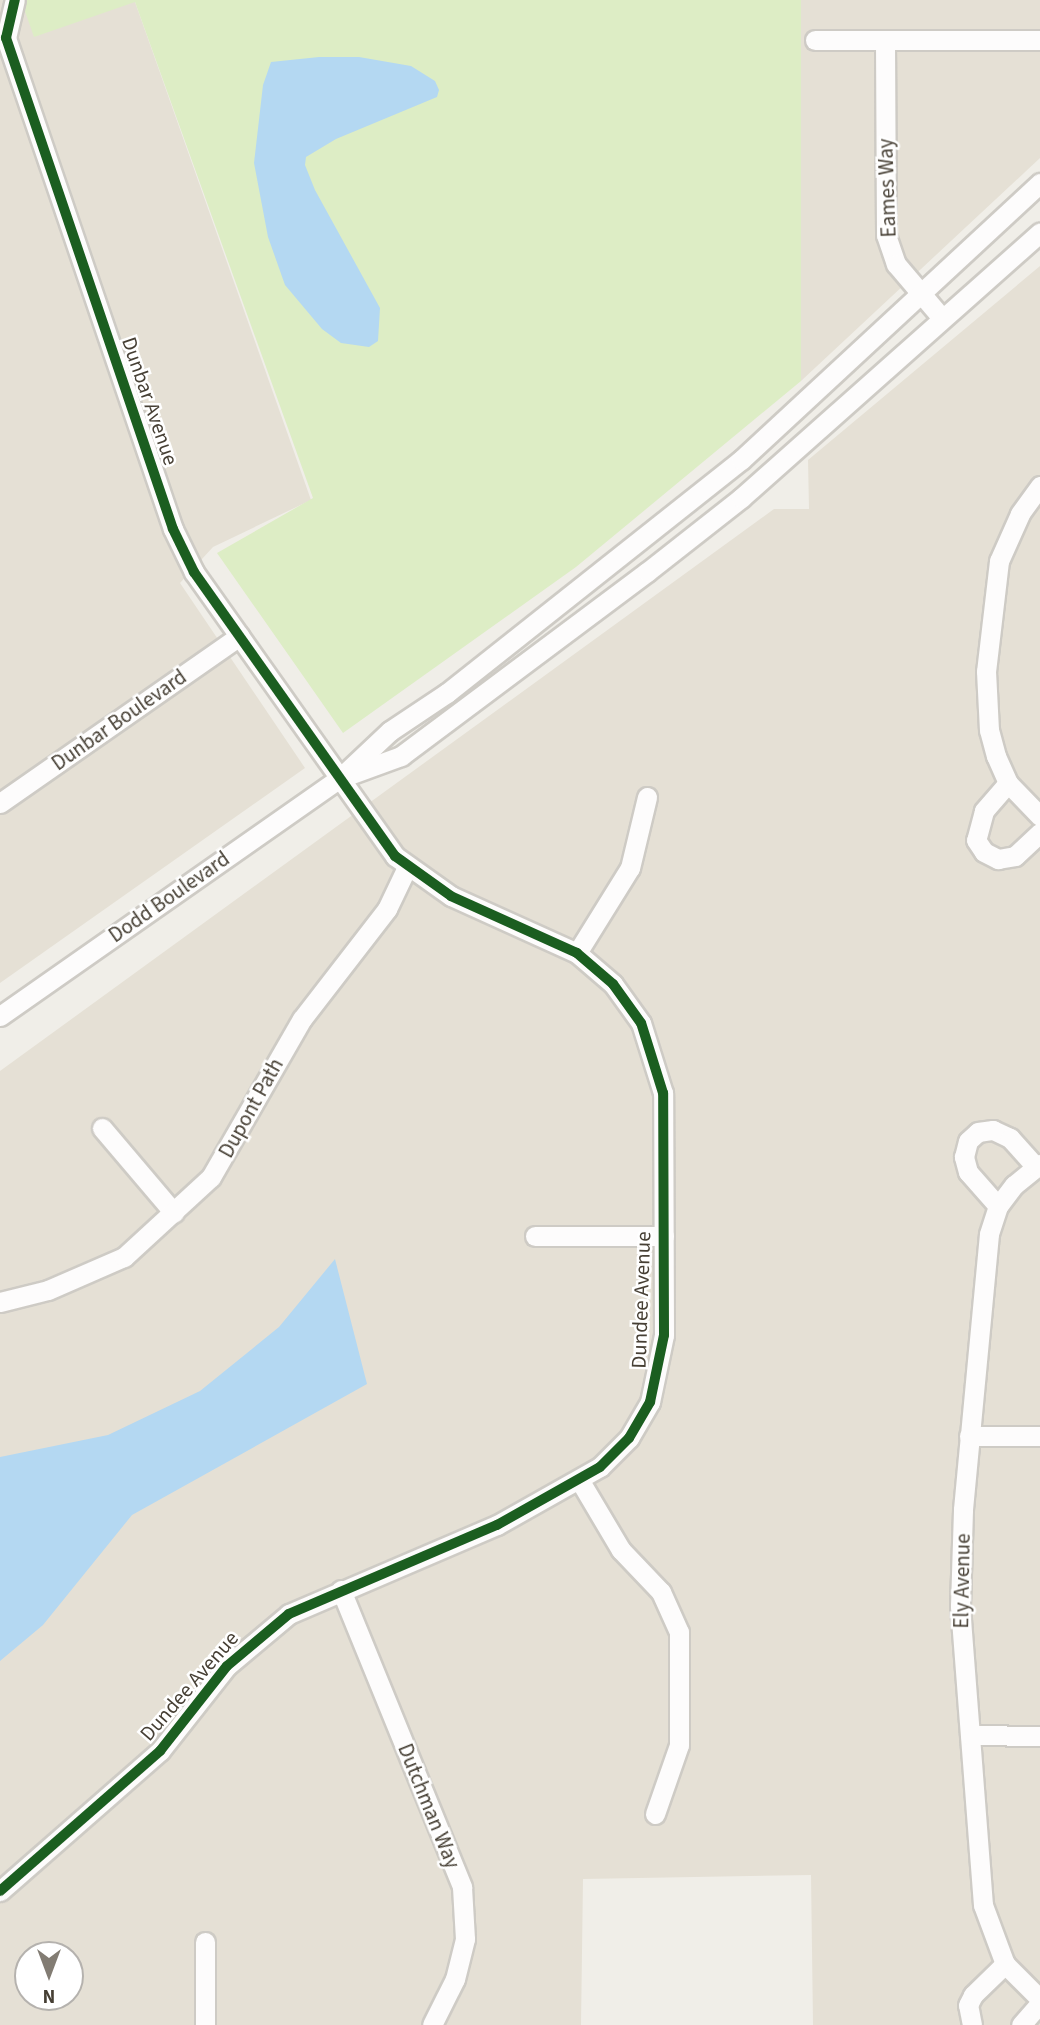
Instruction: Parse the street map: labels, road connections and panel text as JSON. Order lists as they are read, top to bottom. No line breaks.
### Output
{"streets":{"street":["Eames Way","Dunbar Avenue","Dunbar Boulevard","Dodd Boulevard","Dupont Path","Dundee Avenue","Ely Avenue","Dutchman Way"]},"crossings":[["Dunbar Avenue","Dunbar Boulevard"],["Dunbar Avenue","Dodd Boulevard"],["Dunbar Avenue","Dundee Avenue"],["Dodd Boulevard","Dundee Avenue"],["Dupont Path","Dundee Avenue"],["Dundee Avenue","Dutchman Way"]],"north":"bottom"}
